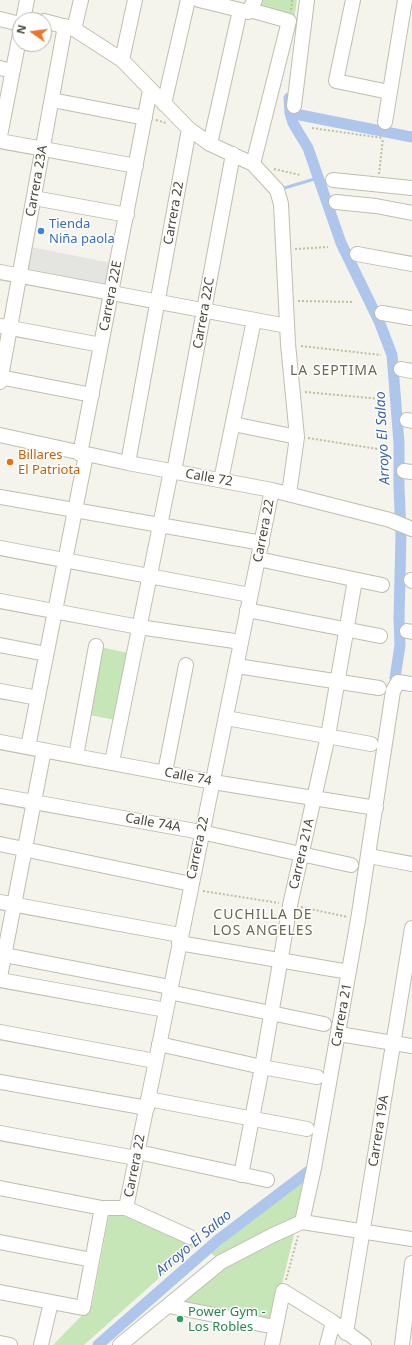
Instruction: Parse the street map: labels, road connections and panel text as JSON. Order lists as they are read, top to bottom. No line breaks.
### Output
{"streets":{"street":["Carrera 23A","Carrera 22","Carrera 22E","Carrera 22C","Calle 72","Calle 74","Calle 74A","Carrera 21A","Carrera 21","Carrera 19A"]},"crossings":[["Carrera 22","Calle 72"],["Carrera 22","Calle 74"],["Carrera 22","Calle 74A"],["Carrera 22E","Calle 72"],["Carrera 22E","Calle 74"],["Carrera 22C","Calle 72"],["Calle 74","Carrera 21A"],["Calle 74","Carrera 21"],["Calle 74A","Carrera 21A"]],"districts":["LA SEPTIMA","CUCHILLA DE LOS ANGELES"],"water":["Arroyo El Salao"],"places":["Tienda Niña paola","Billares El Patriota","Power Gym - Los Robles"],"north":"left"}
